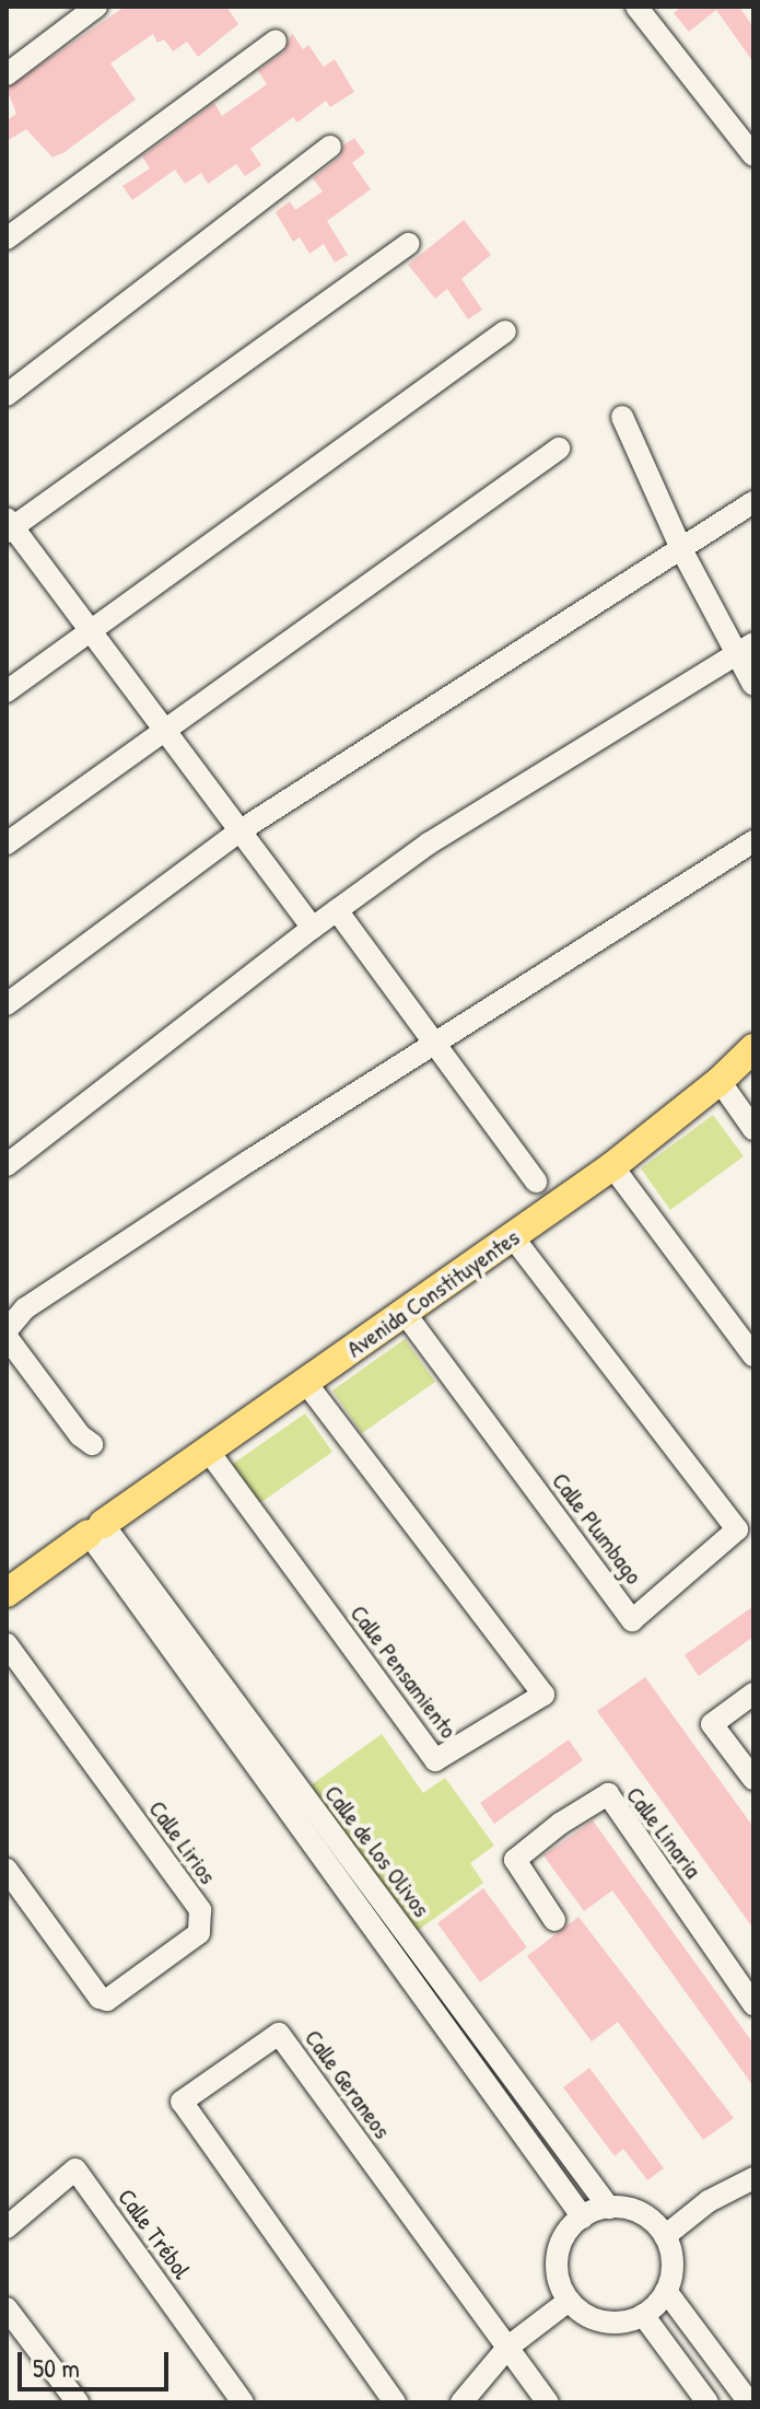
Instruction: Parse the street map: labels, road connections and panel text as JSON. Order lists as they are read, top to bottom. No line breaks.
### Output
{"streets":{"main road":["Avenida Constituyentes"],"street":["Calle Plumbago","Calle Pensamiento","Calle Linaria","Calle Lirios","Calle de los Olivos","Calle Geraneos","Calle Trébol"]},"crossings":[["Avenida Constituyentes","Calle Plumbago"],["Avenida Constituyentes","Calle Pensamiento"],["Avenida Constituyentes","Calle de los Olivos"]],"scale_bar":"50 m"}
